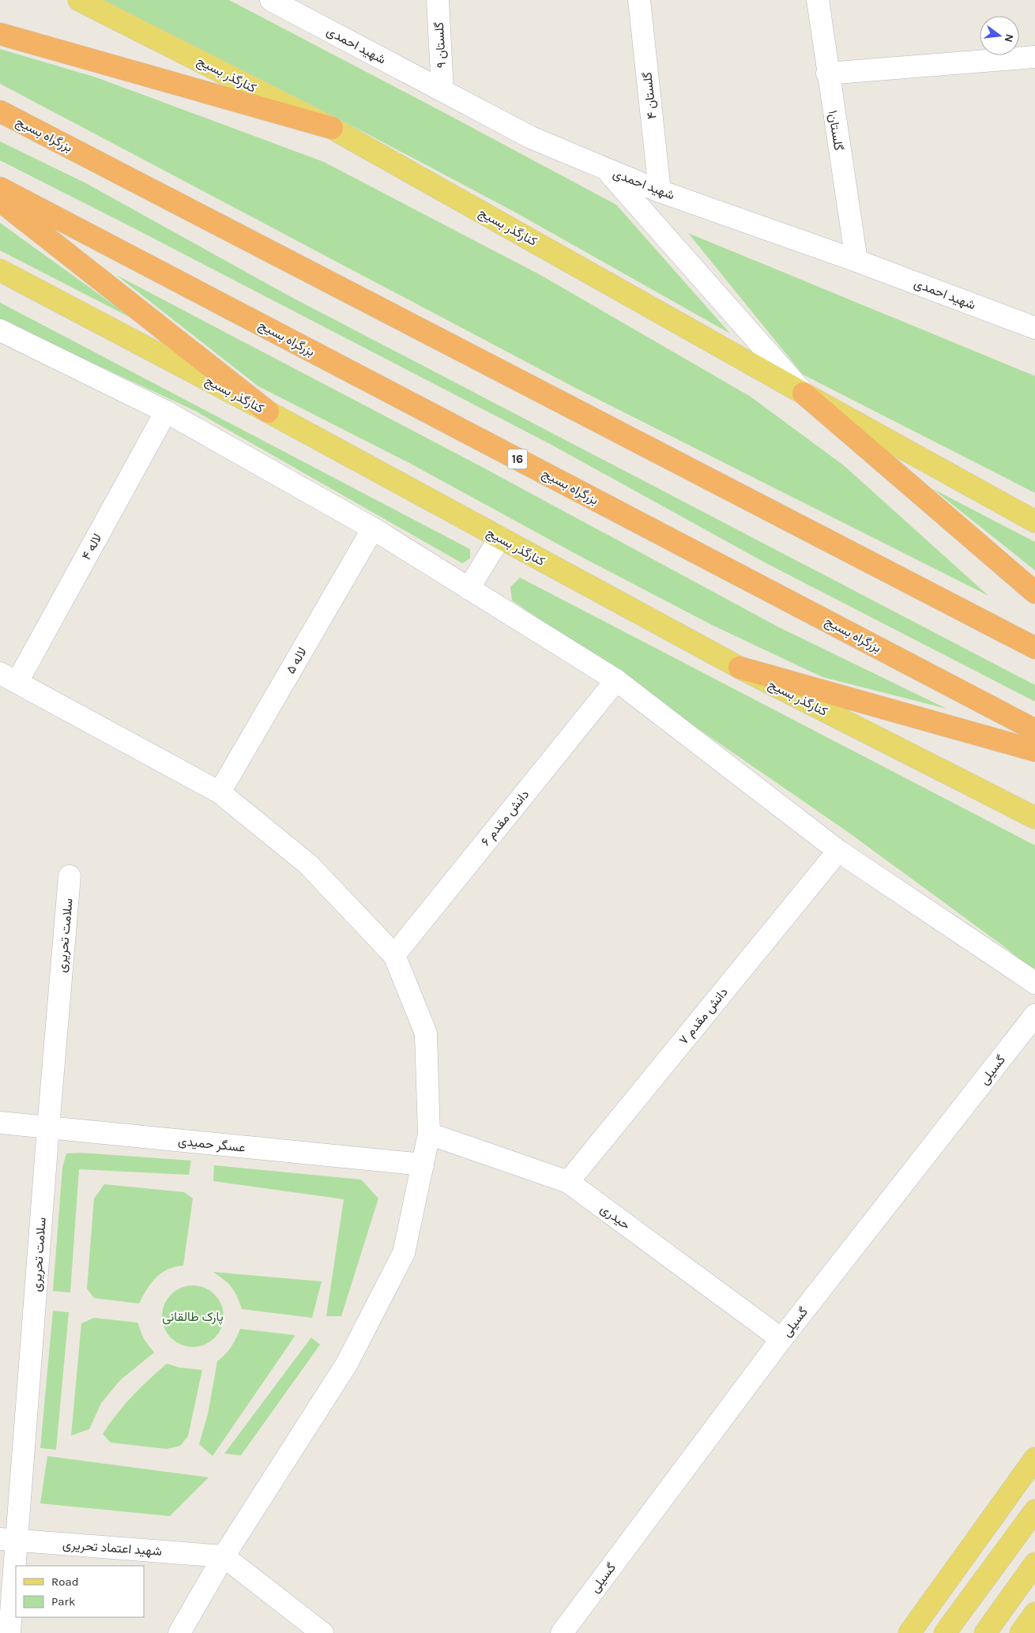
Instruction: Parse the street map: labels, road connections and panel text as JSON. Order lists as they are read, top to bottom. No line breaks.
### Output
{"streets":{"highway":["بزرگراه بسیج","16"],"main road":["کنارگذر بسیج"],"street":["شهید احمدی","گلستان ۹","گلستان ۴","گلستان۱","لاله ۴","لاله ۵","دانش مقدم ۶","سلامت تحریری","دانش مقدم ۷","گسیلی","عسگر حمیدی","حیدری","شهید اعتماد تحریری"]},"crossings":[["شهید احمدی","گلستان ۹"],["شهید احمدی","گلستان ۴"],["شهید احمدی","گلستان۱"],["سلامت تحریری","عسگر حمیدی"],["سلامت تحریری","شهید اعتماد تحریری"],["دانش مقدم ۷","حیدری"],["گسیلی","حیدری"]],"parks":["پارک طالقانی"],"legend":["Road","Park"],"north":"right"}
